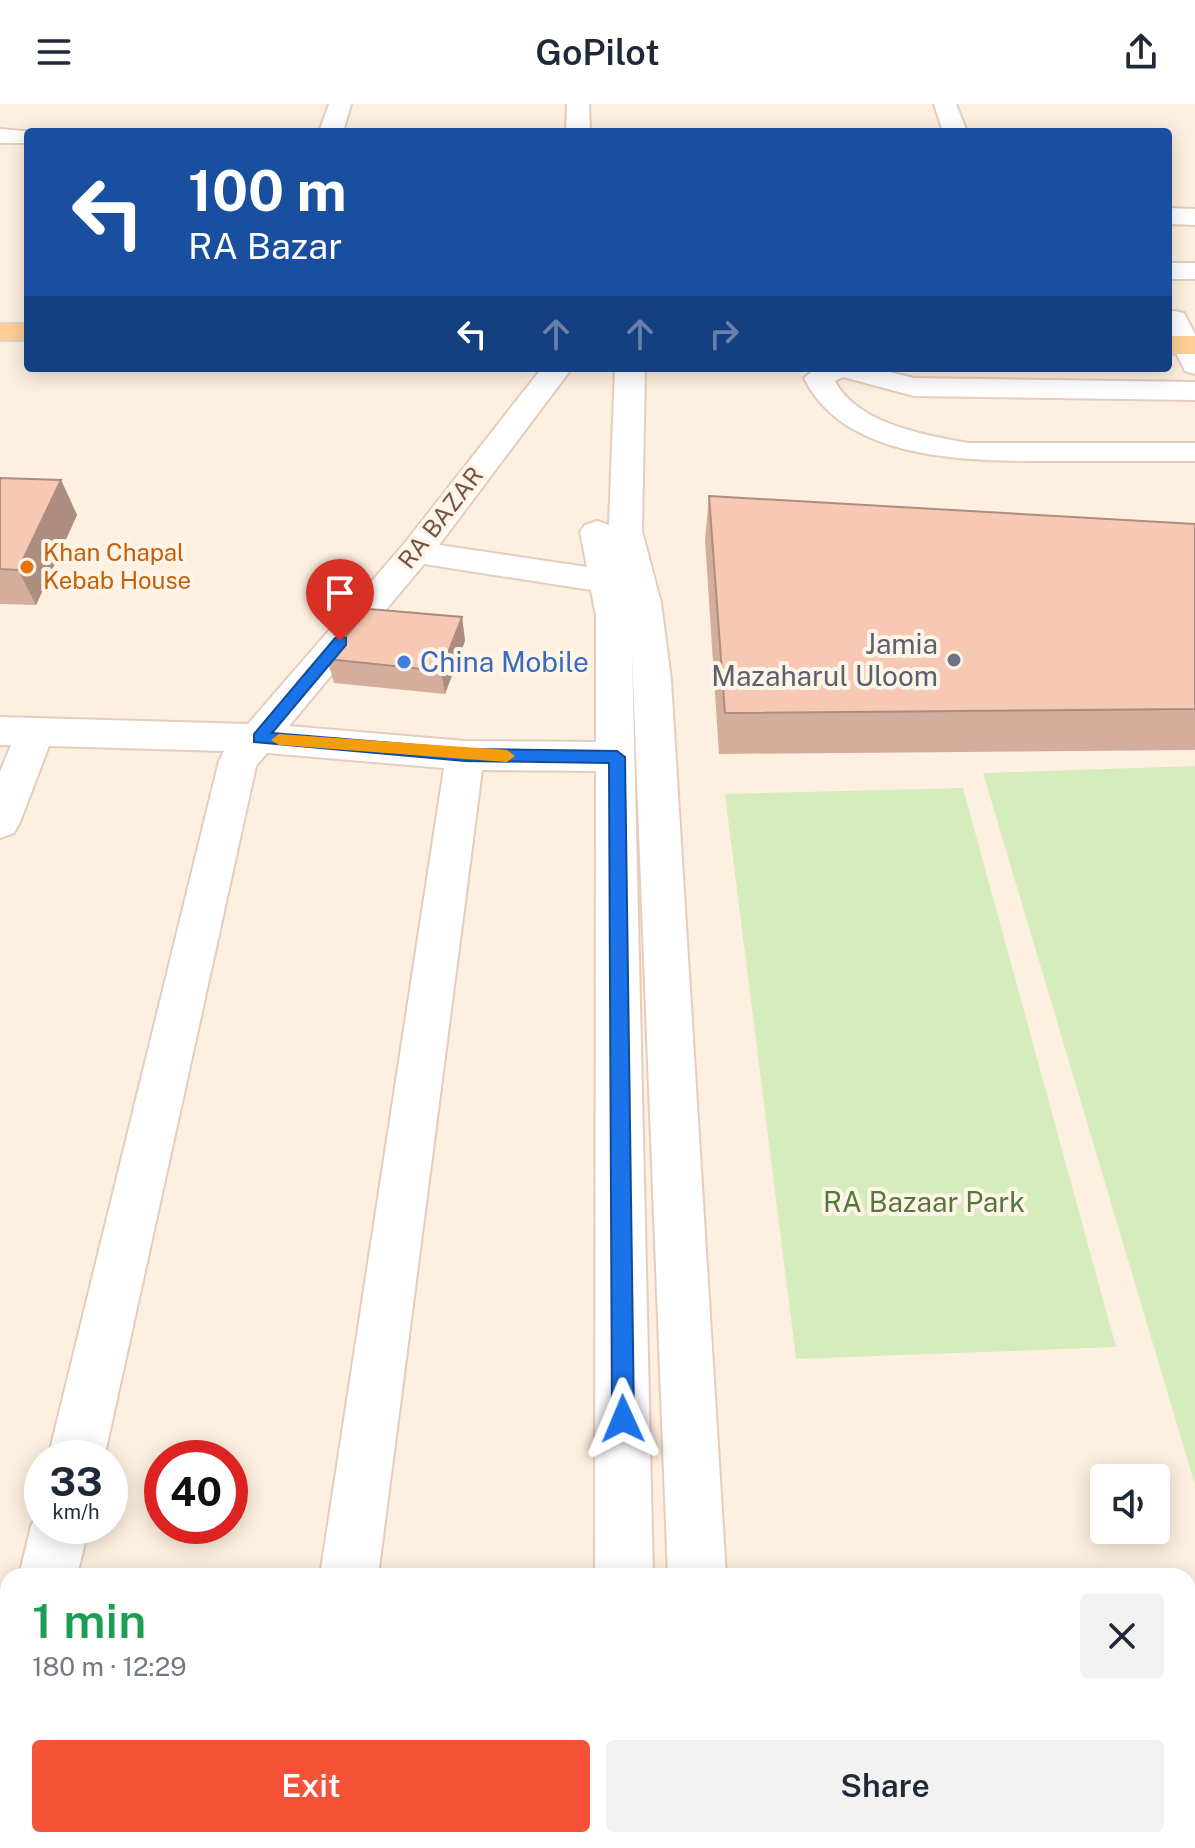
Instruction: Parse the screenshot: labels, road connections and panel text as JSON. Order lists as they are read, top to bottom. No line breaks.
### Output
{"streets":{"street":["RA BAZAR"]},"parks":["RA Bazaar Park"],"places":["Khan Chapal Kebab House","Jamia Mazaharul Uloom","China Mobile"],"page":{"header":"GoPilot","turn":["100 m","RA Bazar"],"speed":"33 km/h","limit":"40","heading":["1 min","180 m · 12:29"],"buttons":["Exit","Share"]}}
